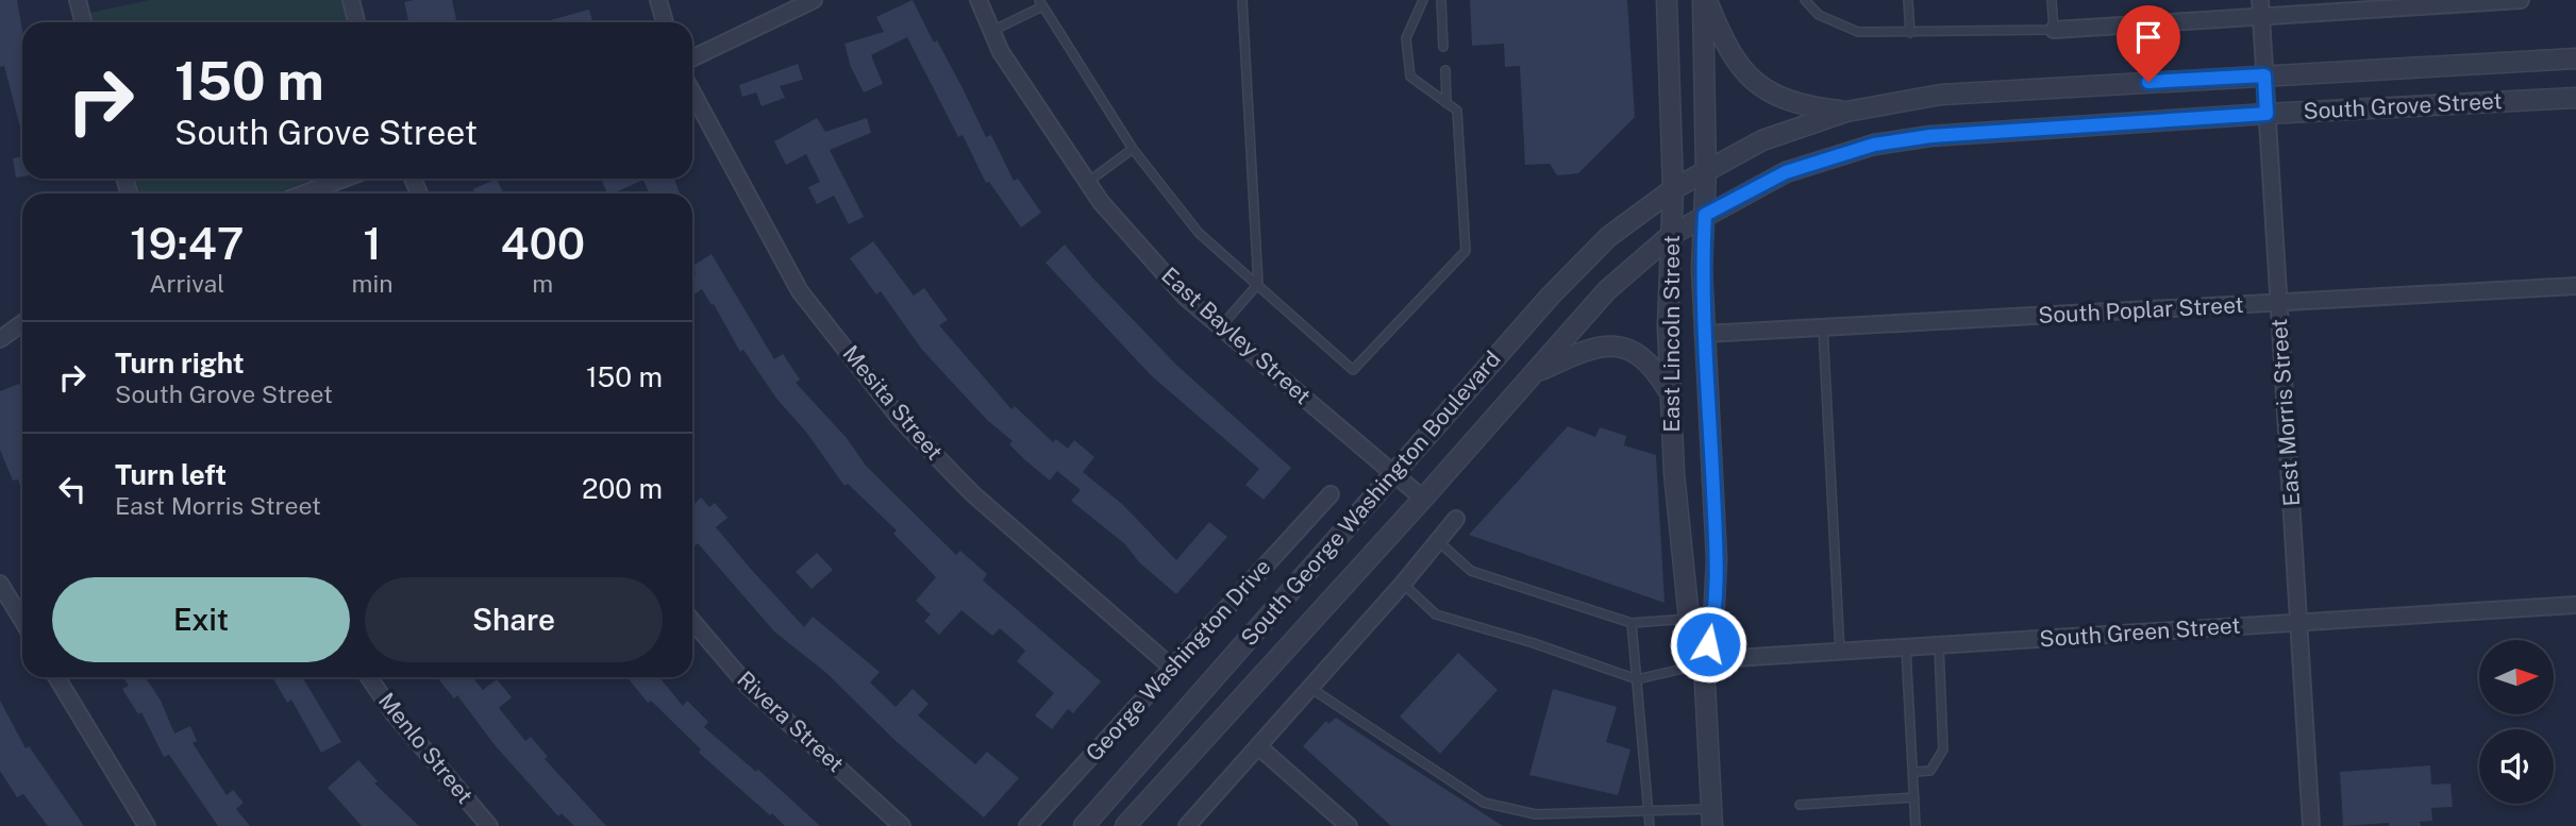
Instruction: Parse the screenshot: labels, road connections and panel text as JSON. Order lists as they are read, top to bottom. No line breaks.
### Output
{"streets":{"street":["South Grove Street","South Poplar Street","East Lincoln Street","East Bayley Street","Mesita Street","East Morris Street","South George Washington Boulevard","South Green Street","George Washington Drive","Rivera Street","Menlo Street"]},"crossings":[["South Grove Street","East Lincoln Street"],["South Grove Street","East Morris Street"],["South Grove Street","South George Washington Boulevard"],["South Poplar Street","East Lincoln Street"],["South Poplar Street","East Morris Street"],["East Lincoln Street","South George Washington Boulevard"],["East Lincoln Street","South Green Street"],["East Bayley Street","South George Washington Boulevard"],["Mesita Street","George Washington Drive"],["East Morris Street","South Green Street"]],"north":"right","page":{"turn":["150 m","South Grove Street"],"eta":["19:47","Arrival","1","min","400","m"],"list":[{"name":"Turn right","note":"South Grove Street","value":"150 m"},{"name":"Turn left","note":"East Morris Street","value":"200 m"}],"buttons":["Exit","Share"]}}
